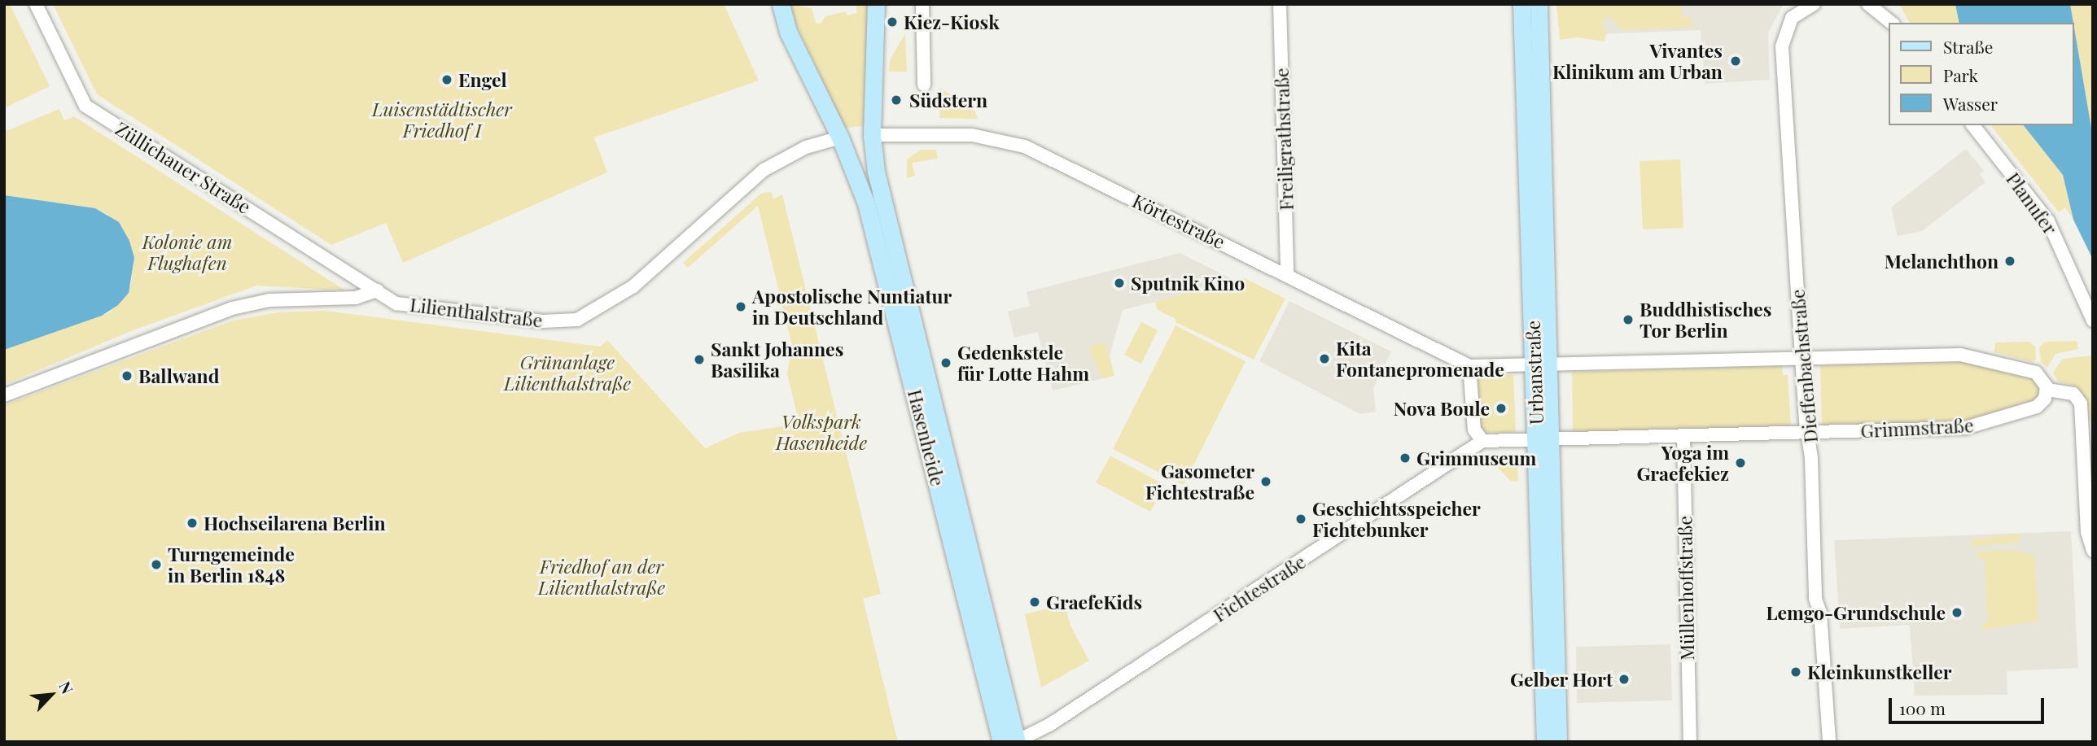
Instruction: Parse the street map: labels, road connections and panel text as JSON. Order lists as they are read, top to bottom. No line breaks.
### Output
{"streets":{"main road":["Urbanstraße","Hasenheide"],"street":["Freiligrathstraße","Züllichauer Straße","Planufer","Körtestraße","Lilienthalstraße","Dieffenbachstraße","Grimmstraße","Fichtestraße","Müllenhoffstraße"]},"crossings":[["Freiligrathstraße","Körtestraße"],["Züllichauer Straße","Lilienthalstraße"],["Körtestraße","Urbanstraße"],["Körtestraße","Hasenheide"],["Lilienthalstraße","Hasenheide"],["Dieffenbachstraße","Grimmstraße"],["Urbanstraße","Grimmstraße"],["Grimmstraße","Müllenhoffstraße"],["Hasenheide","Fichtestraße"]],"parks":["Luisenstädtischer Friedhof I","Kolonie am Flughafen","Grünanlage Lilienthalstraße","Volkspark Hasenheide","Friedhof an der Lilienthalstraße"],"places":["Kiez-Kiosk","Vivantes Klinikum am Urban","Engel","Südstern","Melanchthon","Sputnik Kino","Apostolische Nuntiatur in Deutschland","Buddhistisches Tor Berlin","Kita Fontanepromenade","Sankt Johannes Basilika","Gedenkstele für Lotte Hahm","Ballwand","Nova Boule","Grimmuseum","Yoga im Graefekiez","Gasometer Fichtestraße","Geschichtsspeicher Fichtebunker","Hochseilarena Berlin","Turngemeinde in Berlin 1848","GraefeKids","Lemgo-Grundschule","Kleinkunstkeller","Gelber Hort"],"legend":["Straße","Park","Wasser"],"scale_bar":"100 m","north":"top right"}
